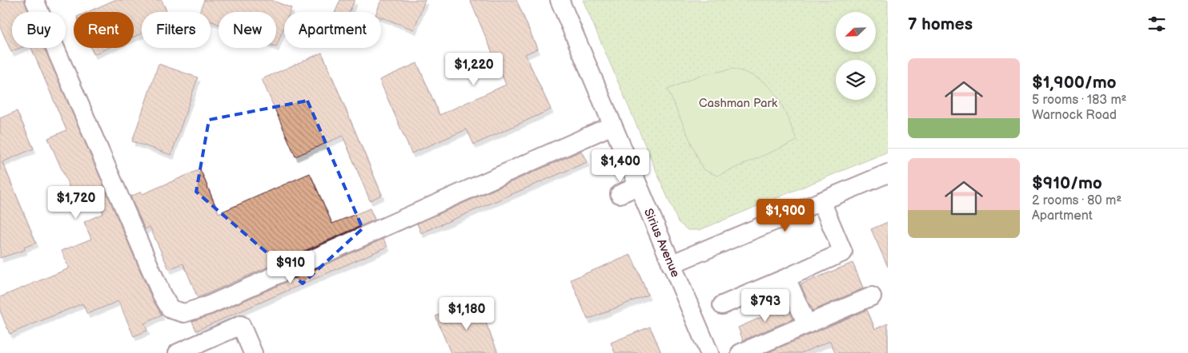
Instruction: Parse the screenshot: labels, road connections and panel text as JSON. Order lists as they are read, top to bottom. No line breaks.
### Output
{"streets":{"street":["Sirius Avenue"]},"parks":["Cashman Park"],"north":"bottom left","page":{"heading":"7 homes","chip":["Buy","Rent","Filters","New","Apartment"],"list":[{"name":"$1,900/mo","note":"5 rooms · 183 m² · Warnock Road"},{"name":"$910/mo","note":"2 rooms · 80 m² · Apartment"}],"price":["$1,220","$1,400","$1,720","$1,900","$910","$793","$1,180"]}}
